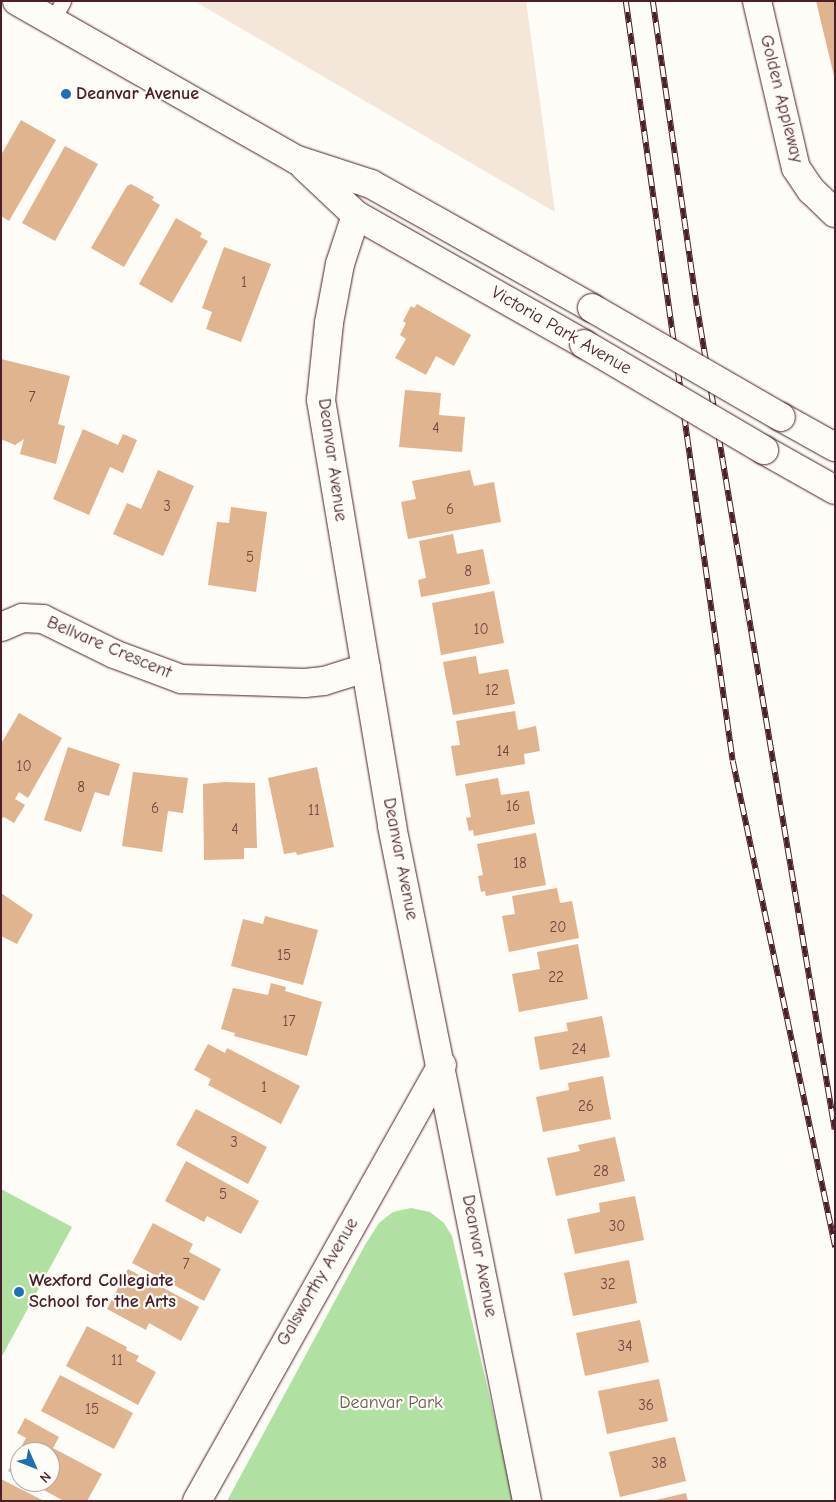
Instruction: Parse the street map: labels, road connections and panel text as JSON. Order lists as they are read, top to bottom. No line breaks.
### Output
{"streets":{"street":["Golden Appleway","Victoria Park Avenue","Deanvar Avenue","Bellvare Crescent","Galsworthy Avenue"]},"crossings":[["Victoria Park Avenue","Deanvar Avenue"],["Deanvar Avenue","Bellvare Crescent"],["Deanvar Avenue","Galsworthy Avenue"]],"parks":["Deanvar Park"],"places":["Deanvar Avenue","Wexford Collegiate School for the Arts"],"house_numbers":["1","7","4","3","6","5","8","10","12","14","10","8","16","6","11","4","18","20","15","22","17","24","1","26","3","28","5","30","7","32","34","11","36","15","38"],"north":"bottom right"}
